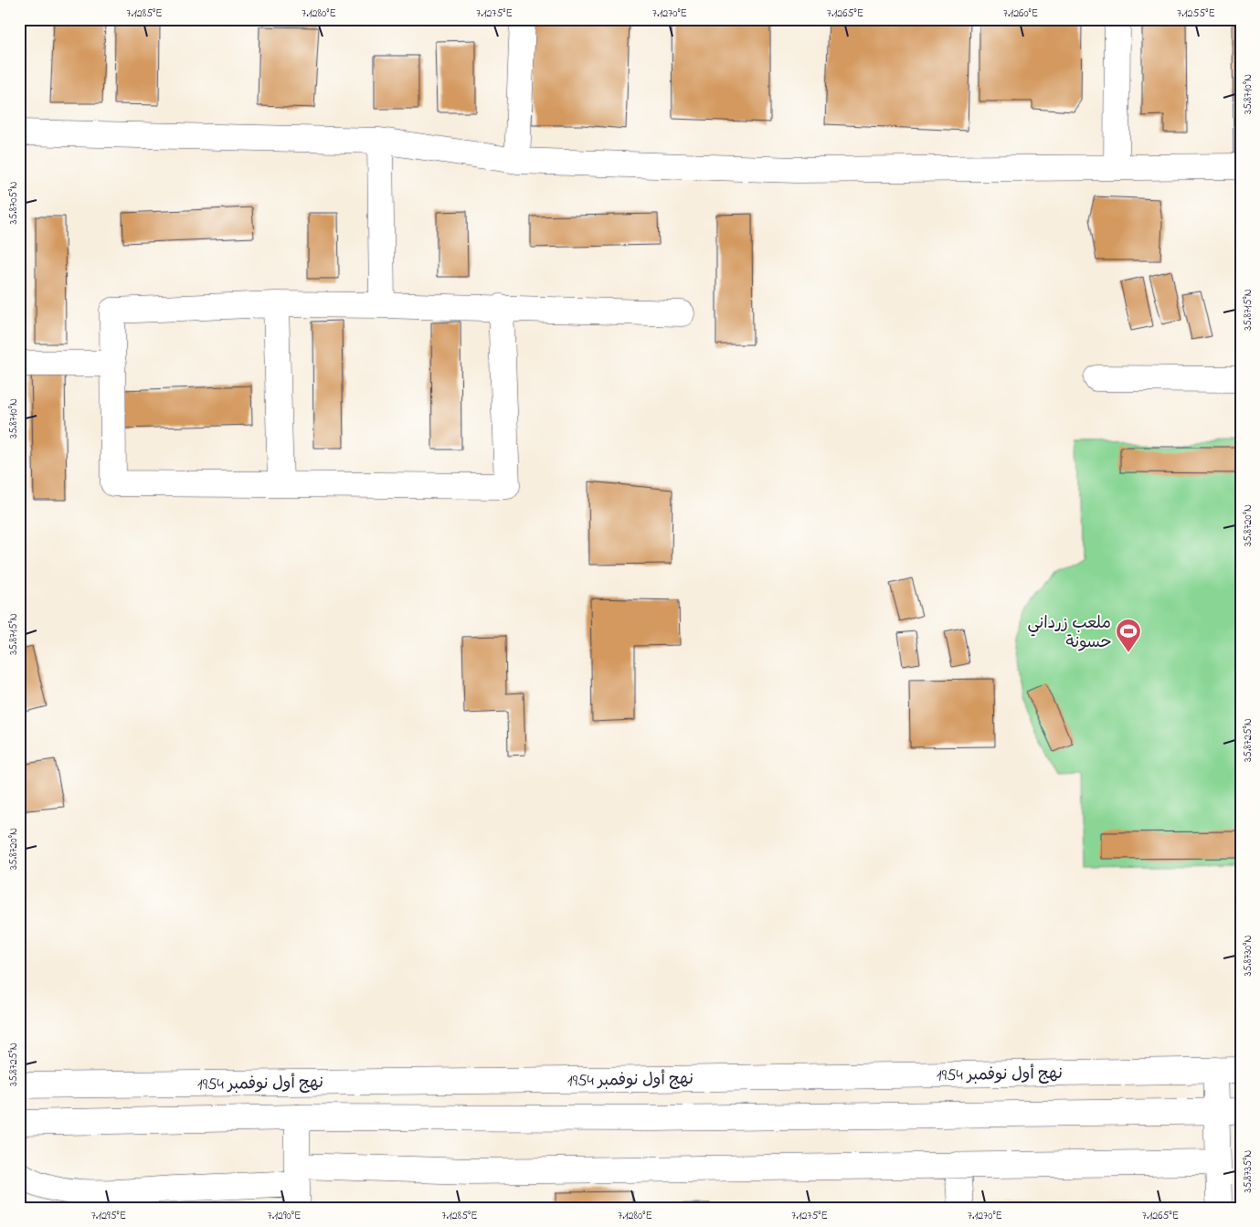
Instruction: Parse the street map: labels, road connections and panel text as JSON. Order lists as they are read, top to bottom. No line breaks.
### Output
{"streets":{"main road":["نهج أول نوفمبر 1954"]},"places":{"sports":["ملعب زرداني حسونة"]},"coordinates":["7.1285°E","7.1280°E","7.1275°E","7.1270°E","7.1265°E","7.1260°E","7.1255°E","35.8710°N","35.8705°N","35.8715°N","35.8720°N","35.8725°N","35.8730°N","35.8735°N","7.1295°E","7.1290°E"]}
